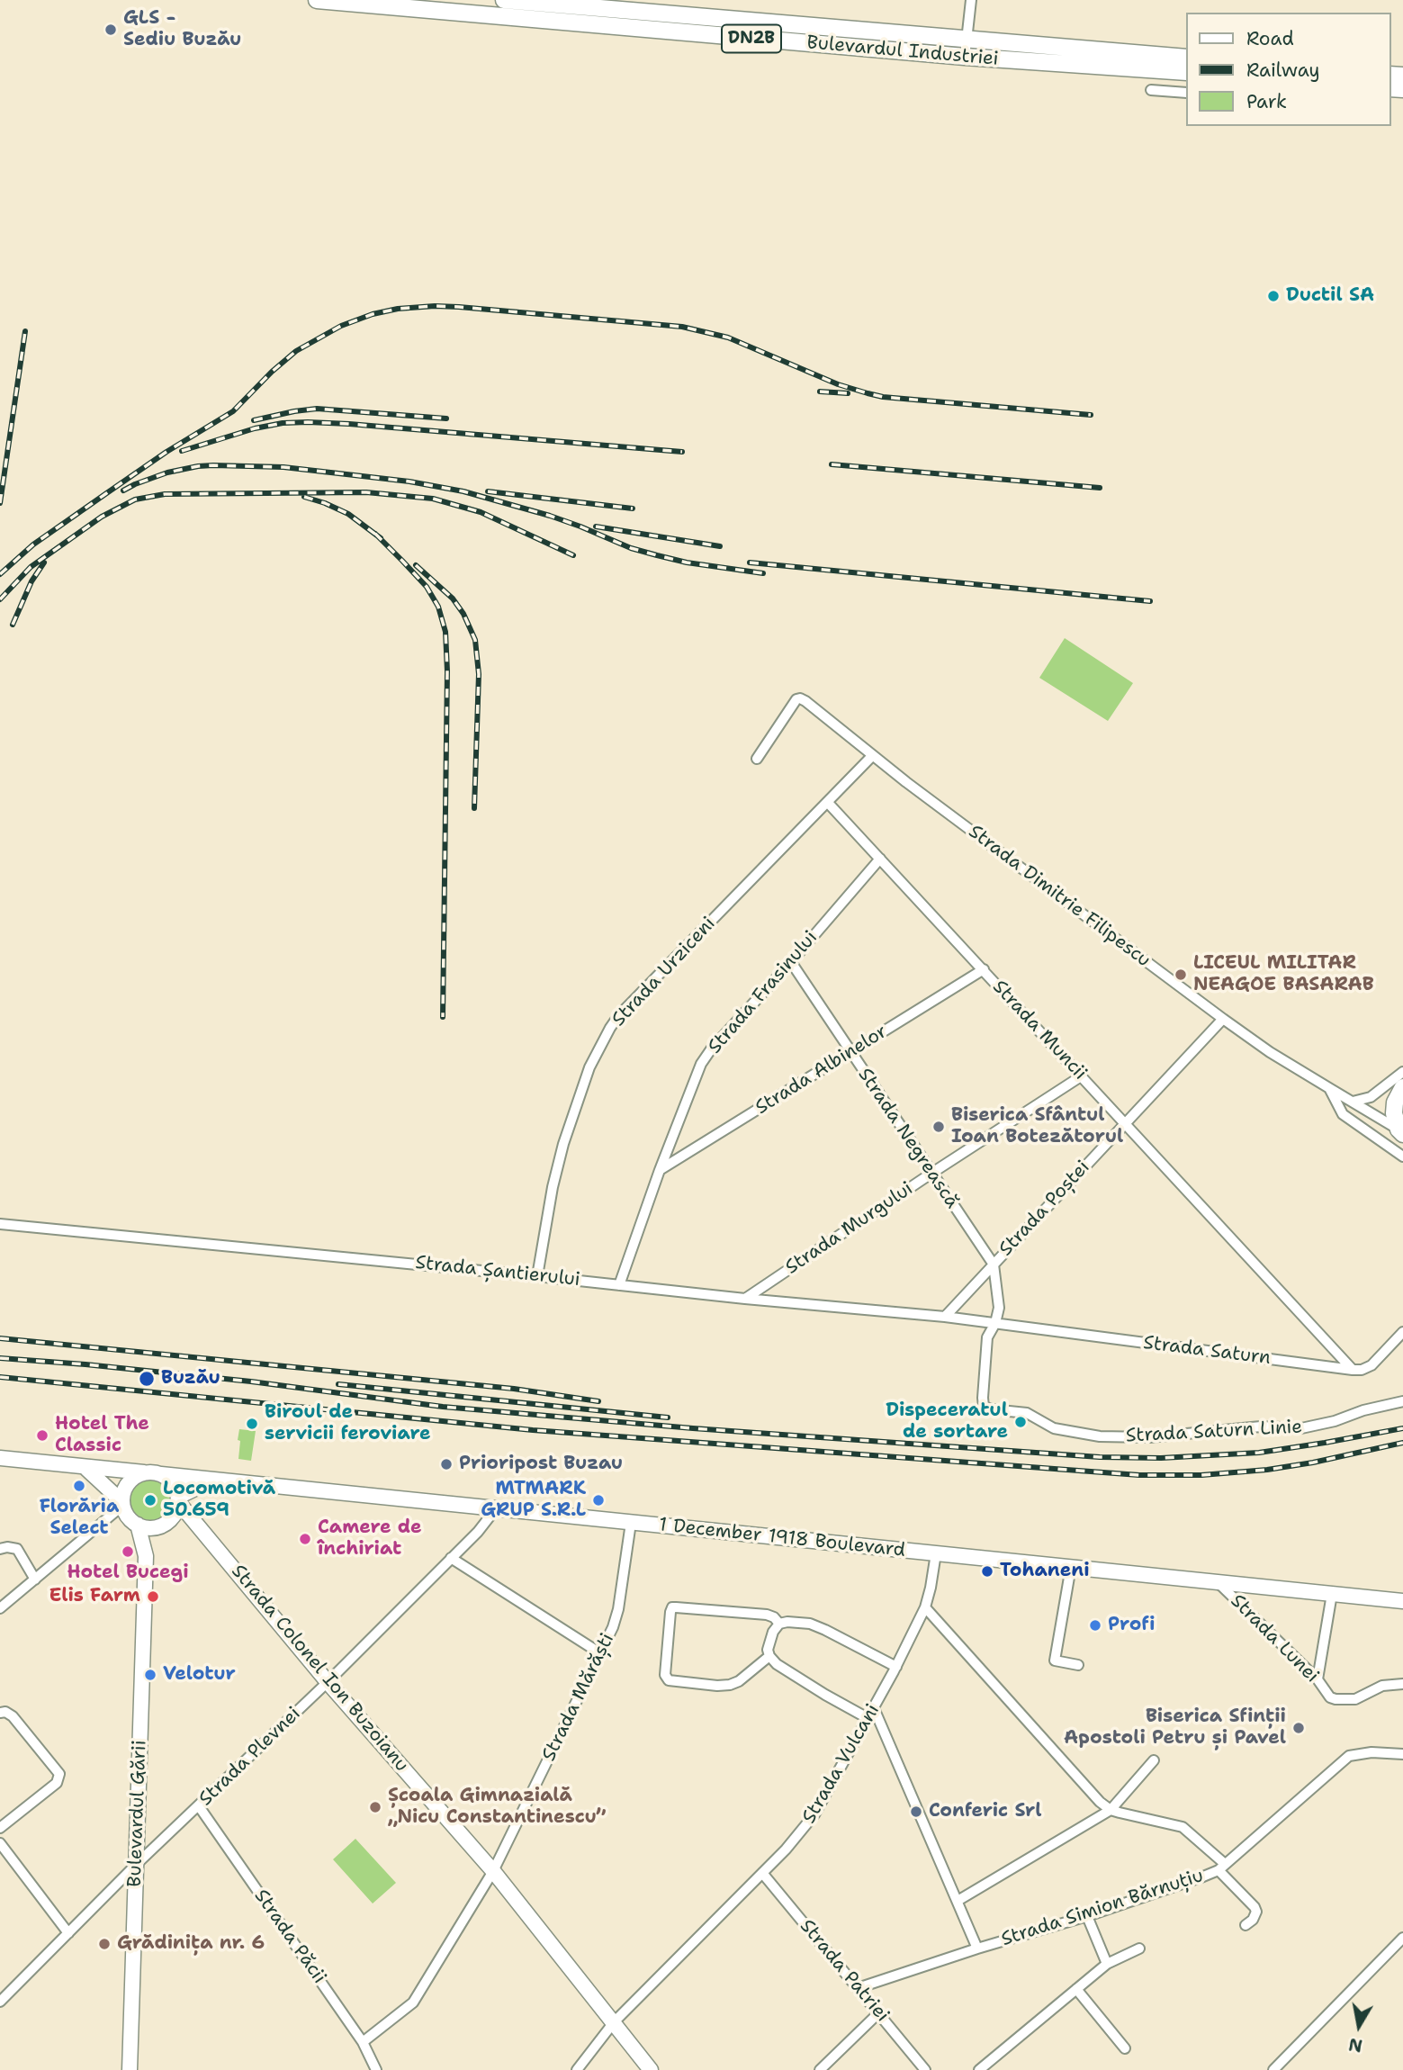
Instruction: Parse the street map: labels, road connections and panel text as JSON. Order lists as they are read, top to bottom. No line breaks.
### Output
{"streets":{"main road":["DN2B","Bulevardul Industriei","1 December 1918 Boulevard","Strada Colonel Ion Buzoianu","Bulevardul Gării"],"street":["Strada Dimitrie Filipescu","Strada Urziceni","Strada Frasinului","Strada Muncii","Strada Albinelor","Strada Negrească","Strada Poștei","Strada Murgului","Strada Șantierului","Strada Saturn","Strada Saturn Linie","Strada Lunei","Strada Mărăști","Strada Plevnei","Strada Vulcani","Strada Simion Bărnuțiu","Strada Păcii","Strada Patriei"]},"crossings":[["Strada Dimitrie Filipescu","Strada Urziceni"],["Strada Dimitrie Filipescu","Strada Poștei"],["Strada Urziceni","Strada Muncii"],["Strada Urziceni","Strada Șantierului"],["Strada Frasinului","Strada Muncii"],["Strada Frasinului","Strada Albinelor"],["Strada Frasinului","Strada Negrească"],["Strada Frasinului","Strada Șantierului"],["Strada Muncii","Strada Albinelor"],["Strada Muncii","Strada Poștei"],["Strada Muncii","Strada Murgului"],["Strada Muncii","Strada Saturn"],["Strada Albinelor","Strada Negrească"],["Strada Negrească","Strada Poștei"],["Strada Negrească","Strada Murgului"],["Strada Negrească","Strada Șantierului"],["Strada Negrească","Strada Saturn"],["Strada Negrească","Strada Saturn Linie"],["Strada Poștei","Strada Șantierului"],["Strada Murgului","Strada Șantierului"],["Strada Șantierului","Strada Saturn"],["1 December 1918 Boulevard","Strada Lunei"],["1 December 1918 Boulevard","Strada Colonel Ion Buzoianu"],["1 December 1918 Boulevard","Strada Mărăști"],["1 December 1918 Boulevard","Strada Plevnei"],["1 December 1918 Boulevard","Strada Vulcani"],["1 December 1918 Boulevard","Bulevardul Gării"],["Strada Colonel Ion Buzoianu","Strada Mărăști"],["Strada Colonel Ion Buzoianu","Strada Plevnei"],["Strada Colonel Ion Buzoianu","Strada Vulcani"],["Strada Colonel Ion Buzoianu","Bulevardul Gării"],["Strada Mărăști","Strada Păcii"],["Strada Plevnei","Bulevardul Gării"],["Strada Plevnei","Strada Păcii"],["Strada Vulcani","Strada Patriei"],["Strada Simion Bărnuțiu","Strada Patriei"]],"places":["GLS - Sediu Buzău","Ductil SA","LICEUL MILITAR NEAGOE BASARAB","Biserica Sfântul Ioan Botezătorul","Buzău","Dispeceratul de sortare","Biroul de servicii feroviare","Hotel The Classic","Prioripost Buzau","Florăria Select","Locomotivă 50.659","MTMARK GRUP S.R.L","Camere de închiriat","Hotel Bucegi","Tohaneni","Elis Farm","Profi","Velotur","Biserica Sfinții Apostoli Petru și Pavel","Școala Gimnazială „Nicu Constantinescu”","Conferic Srl","Grădinița nr. 6"],"legend":["Road","Railway","Park"],"north":"bottom"}
